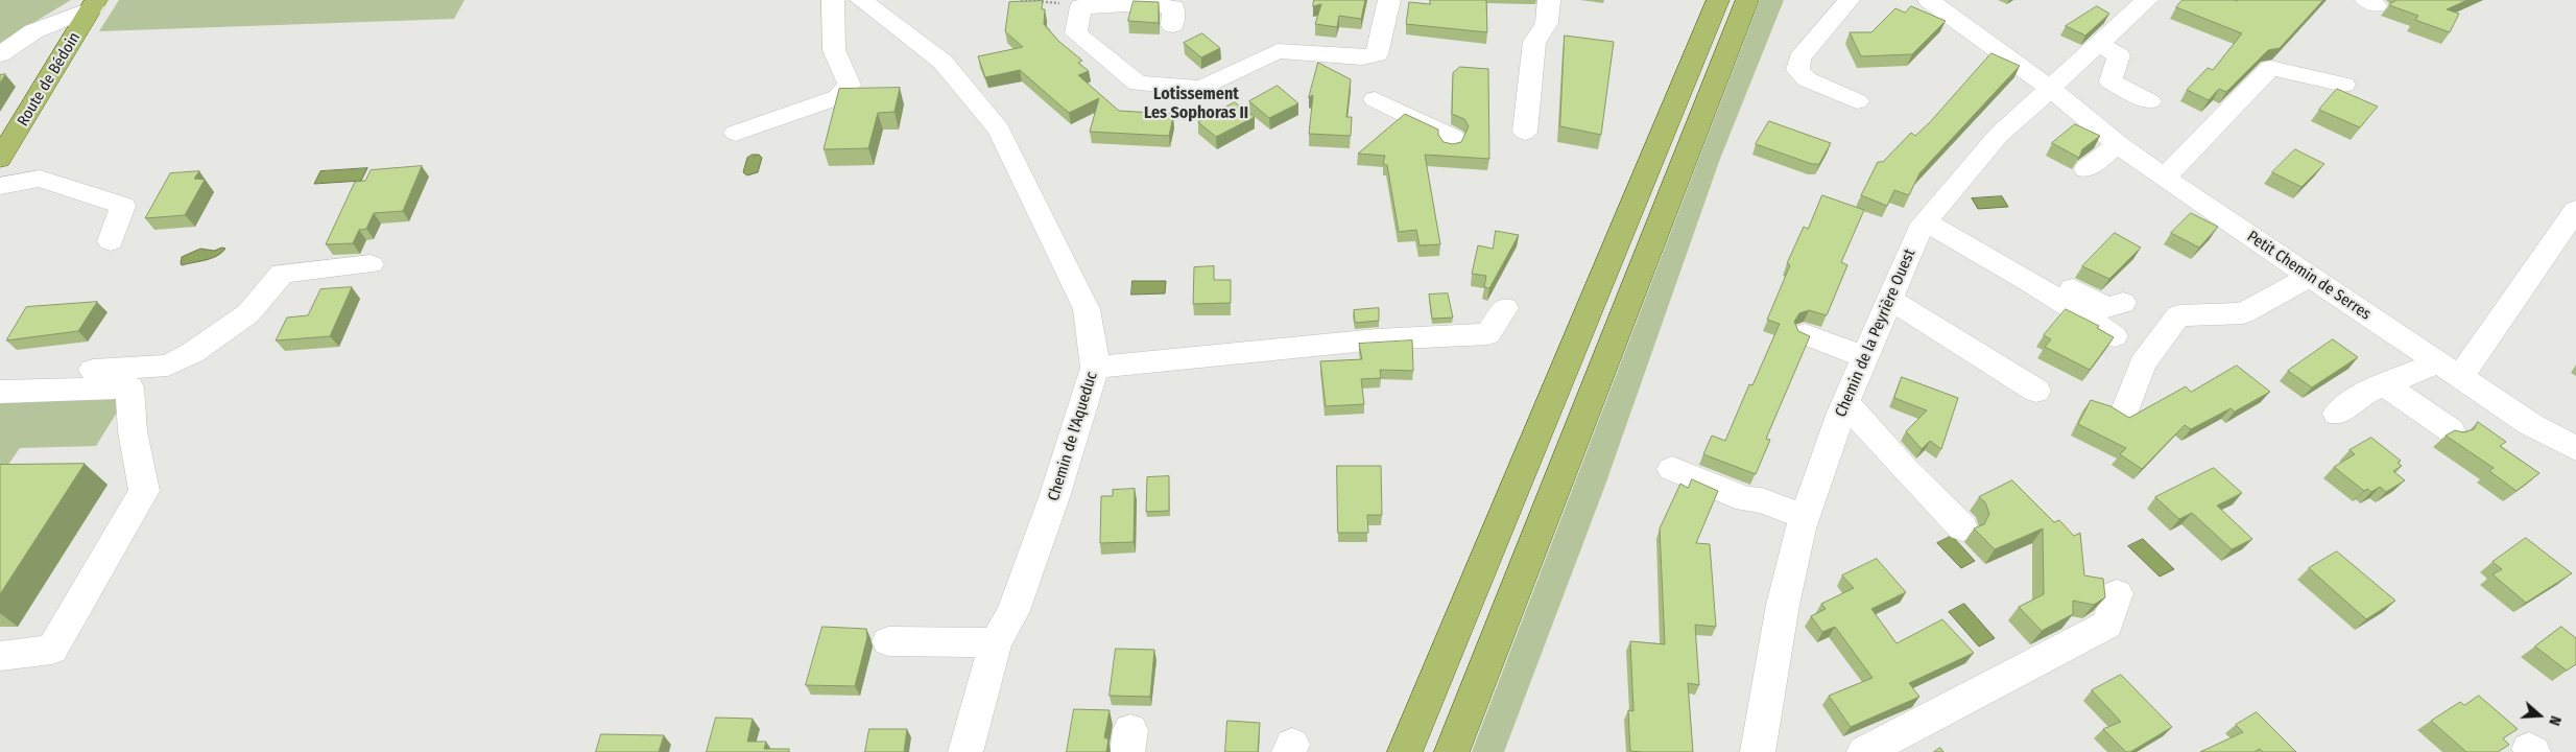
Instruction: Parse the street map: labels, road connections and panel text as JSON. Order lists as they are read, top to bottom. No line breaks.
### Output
{"streets":{"main road":["Route de Bédoin"],"street":["Petit Chemin de Serres","Chemin de la Peyrière Ouest","Chemin de l'Aqueduc"]},"crossings":[["Petit Chemin de Serres","Chemin de la Peyrière Ouest"]],"districts":["Lotissement Les Sophoras II"],"north":"right"}
